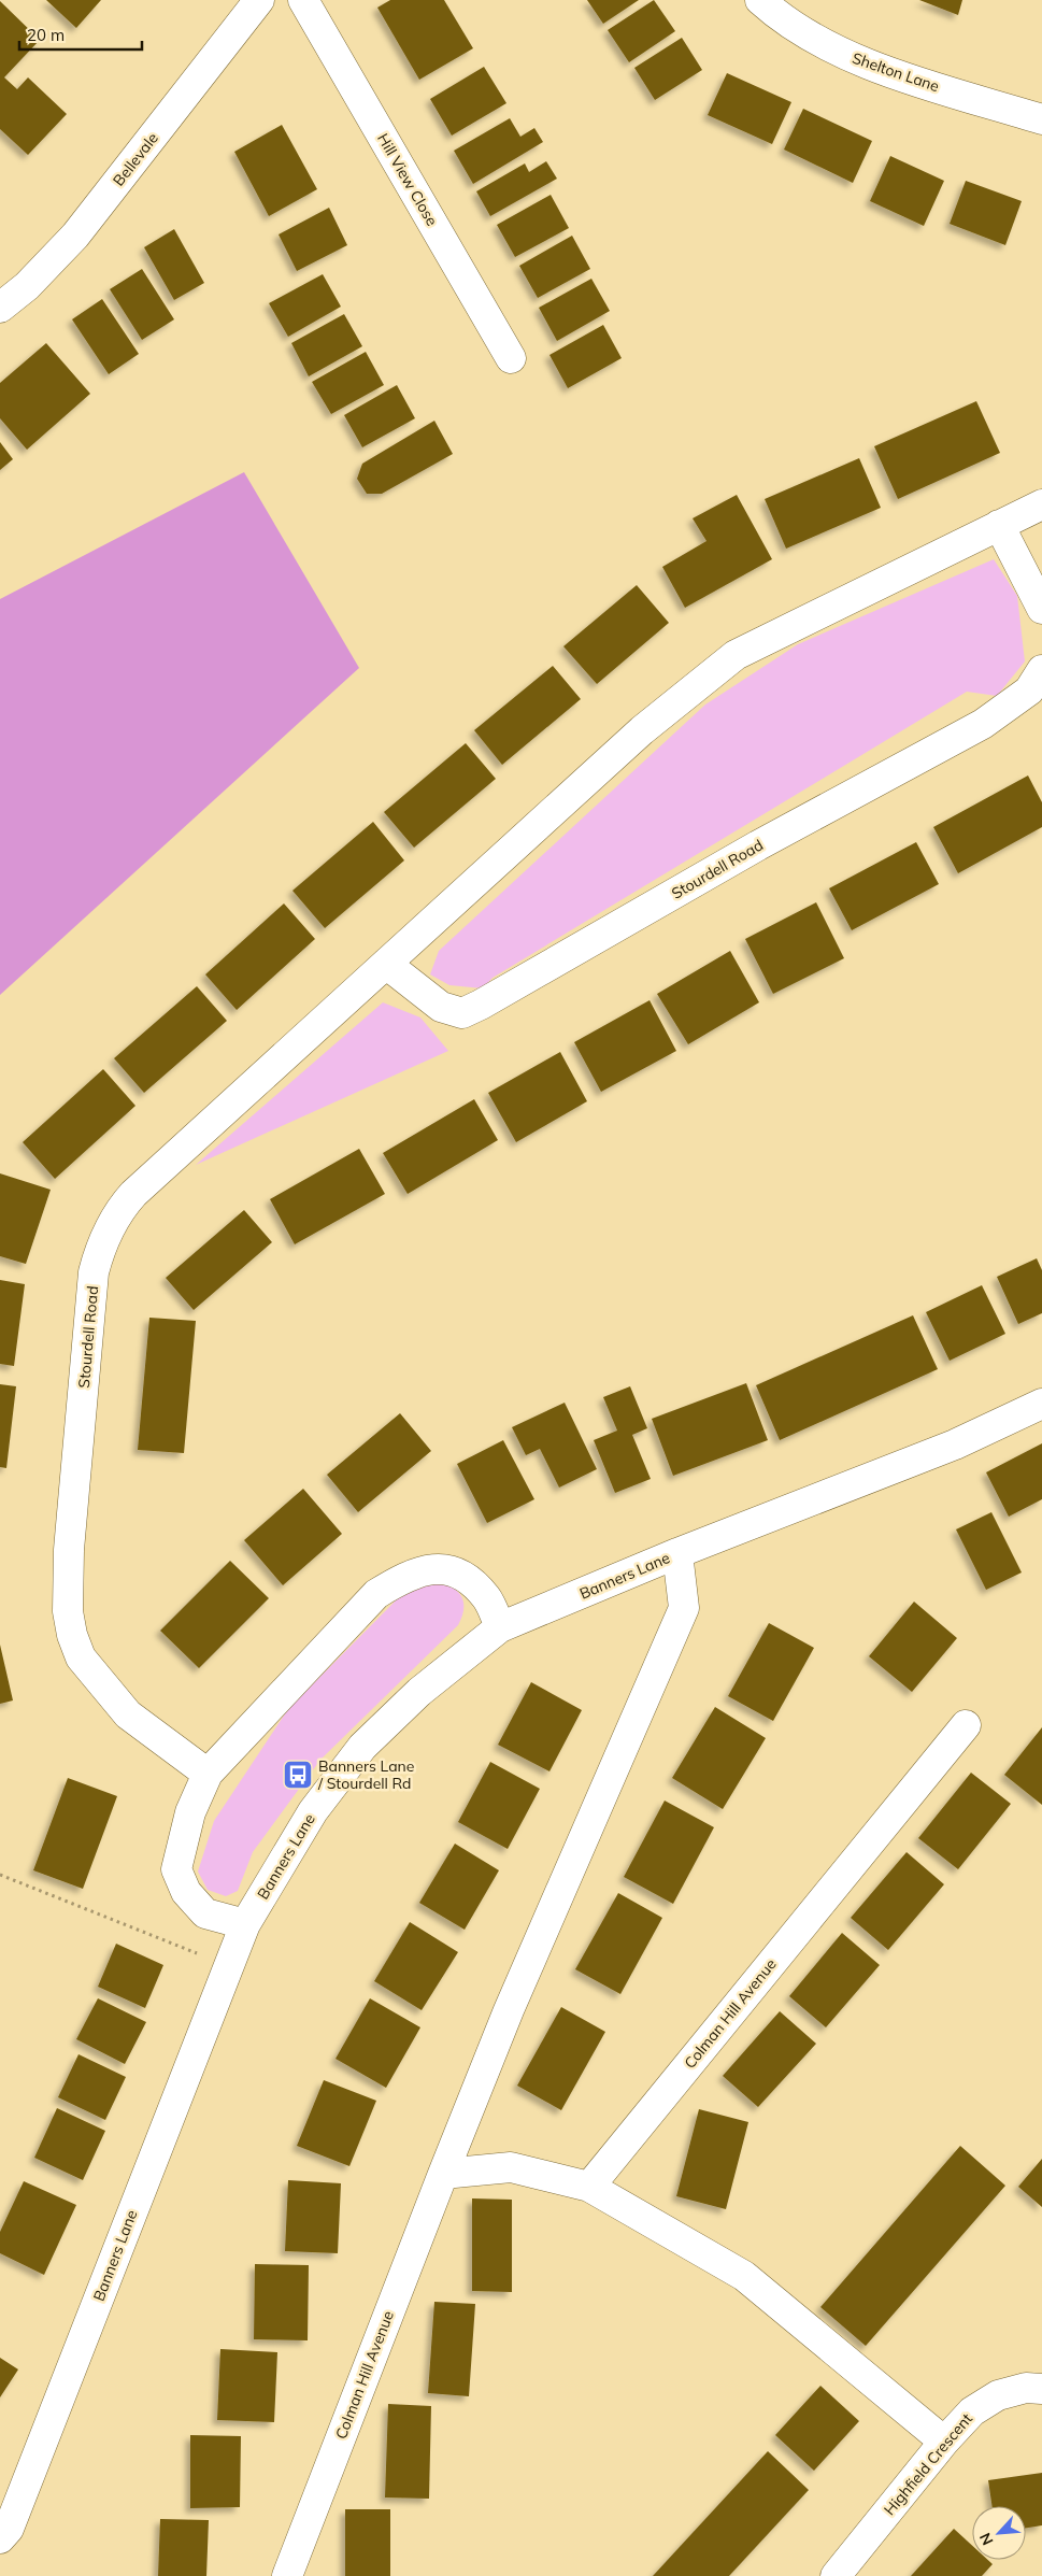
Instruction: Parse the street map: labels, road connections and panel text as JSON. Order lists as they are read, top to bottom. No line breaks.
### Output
{"streets":{"street":["Shelton Lane","Bellevale","Hill View Close","Stourdell Road","Banners Lane","Colman Hill Avenue","Highfield Crescent"]},"crossings":[["Banners Lane","Colman Hill Avenue"]],"places":{"bus stop":["Banners Lane / Stourdell Rd"]},"scale_bar":"20 m","north":"bottom left"}
